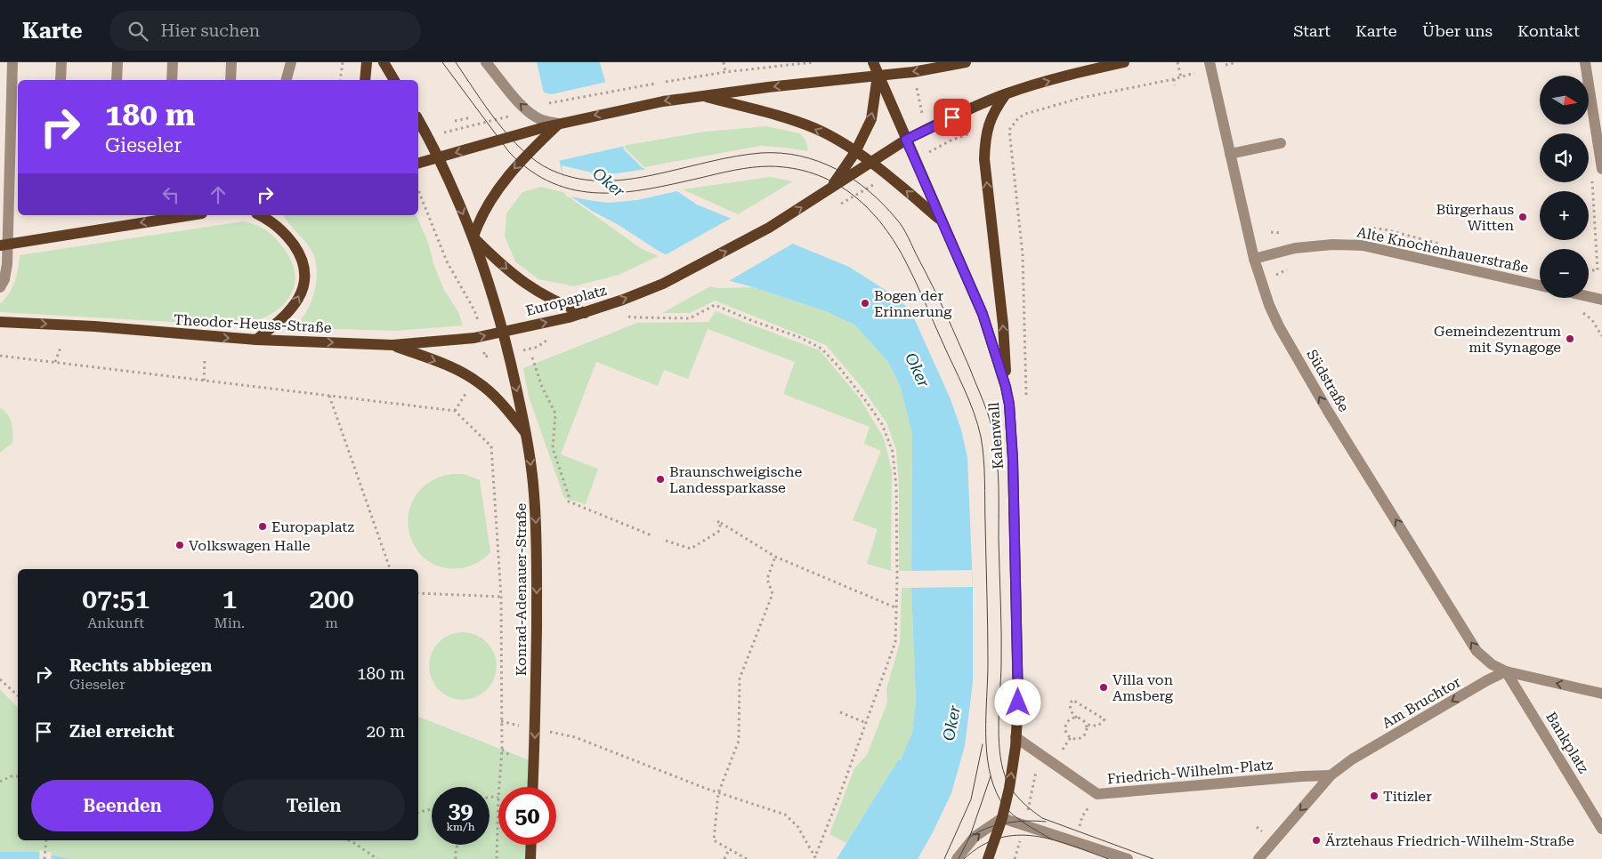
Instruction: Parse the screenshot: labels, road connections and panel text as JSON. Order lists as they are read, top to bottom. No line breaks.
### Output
{"streets":{"main road":["Europaplatz","Theodor-Heuss-Straße","Kalenwall","Konrad-Adenauer-Straße"],"street":["Alte Knochenhauerstraße","Südstraße","Am Bruchtor","Bankplatz","Friedrich-Wilhelm-Platz"]},"crossings":[["Alte Knochenhauerstraße","Südstraße"],["Europaplatz","Theodor-Heuss-Straße"],["Europaplatz","Kalenwall"],["Europaplatz","Konrad-Adenauer-Straße"],["Theodor-Heuss-Straße","Konrad-Adenauer-Straße"],["Südstraße","Am Bruchtor"],["Südstraße","Bankplatz"],["Kalenwall","Friedrich-Wilhelm-Platz"],["Am Bruchtor","Bankplatz"],["Am Bruchtor","Friedrich-Wilhelm-Platz"]],"one_way":["Europaplatz","Theodor-Heuss-Straße","Südstraße","Konrad-Adenauer-Straße","Am Bruchtor"],"water":["Oker"],"places":["Bürgerhaus Witten","Bogen der Erinnerung","Gemeindezentrum mit Synagoge","Braunschweigische Landessparkasse","Europaplatz","Volkswagen Halle","Villa von Amsberg","Titizler","Ärztehaus Friedrich-Wilhelm-Straße"],"north":"right","page":{"header":"Karte","search":"Hier suchen","nav":["Start","Karte","Über uns","Kontakt"],"map_buttons":["+","−"],"turn":["180 m","Gieseler"],"eta":["07:51","Ankunft","1","Min.","200","m"],"list":[{"name":"Rechts abbiegen","note":"Gieseler","value":"180 m"},{"name":"Ziel erreicht","value":"20 m"}],"buttons":["Beenden","Teilen"],"speed":"39 km/h","limit":"50"}}
